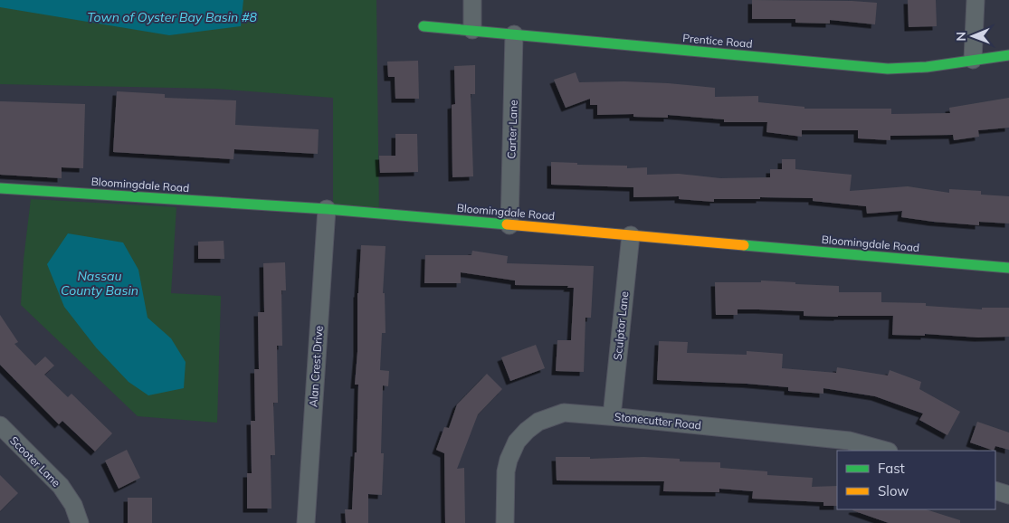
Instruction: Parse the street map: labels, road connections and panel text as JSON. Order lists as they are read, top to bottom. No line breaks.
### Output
{"streets":{"street":["Prentice Road","Carter Lane","Bloomingdale Road","Sculptor Lane","Alan Crest Drive","Stonecutter Road","Scooter Lane"]},"crossings":[["Prentice Road","Carter Lane"],["Carter Lane","Bloomingdale Road"],["Bloomingdale Road","Sculptor Lane"],["Bloomingdale Road","Alan Crest Drive"],["Sculptor Lane","Stonecutter Road"]],"water":["Town of Oyster Bay Basin #8","Nassau County Basin"],"legend":["Fast","Slow"],"north":"left"}
